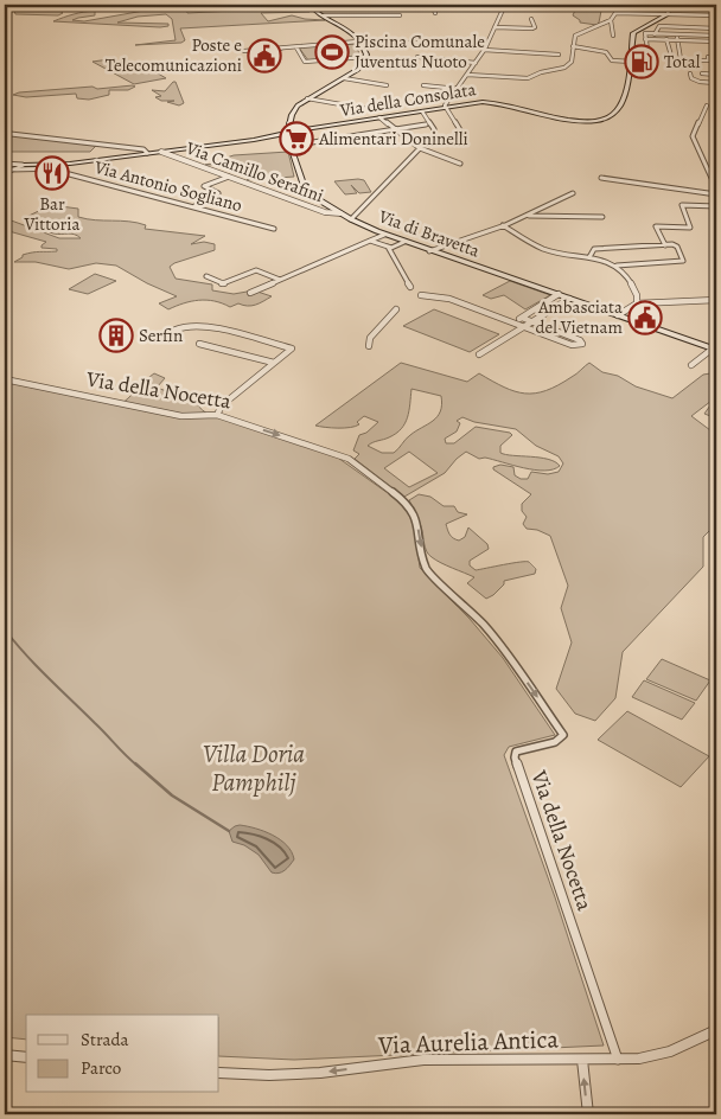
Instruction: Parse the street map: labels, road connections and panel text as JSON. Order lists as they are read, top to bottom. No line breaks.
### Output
{"streets":{"main road":["Via della Consolata","Via di Bravetta"],"street":["Via Camillo Serafini","Via Antonio Sogliano","Via della Nocetta","Via Aurelia Antica"]},"crossings":[["Via della Consolata","Via di Bravetta"],["Via Camillo Serafini","Via di Bravetta"],["Via della Nocetta","Via Aurelia Antica"]],"one_way":["Via della Nocetta","Via Aurelia Antica"],"parks":["Villa Doria Pamphilj"],"places":{"sports":["Piscina Comunale Juventus Nuoto"],"public building":["Poste e Telecomunicazioni","Ambasciata del Vietnam"],"fuel station":["Total"],"supermarket":["Alimentari Doninelli"],"restaurant":["Bar Vittoria"],"building":["Serfin"]},"legend":["Strada","Parco"]}
